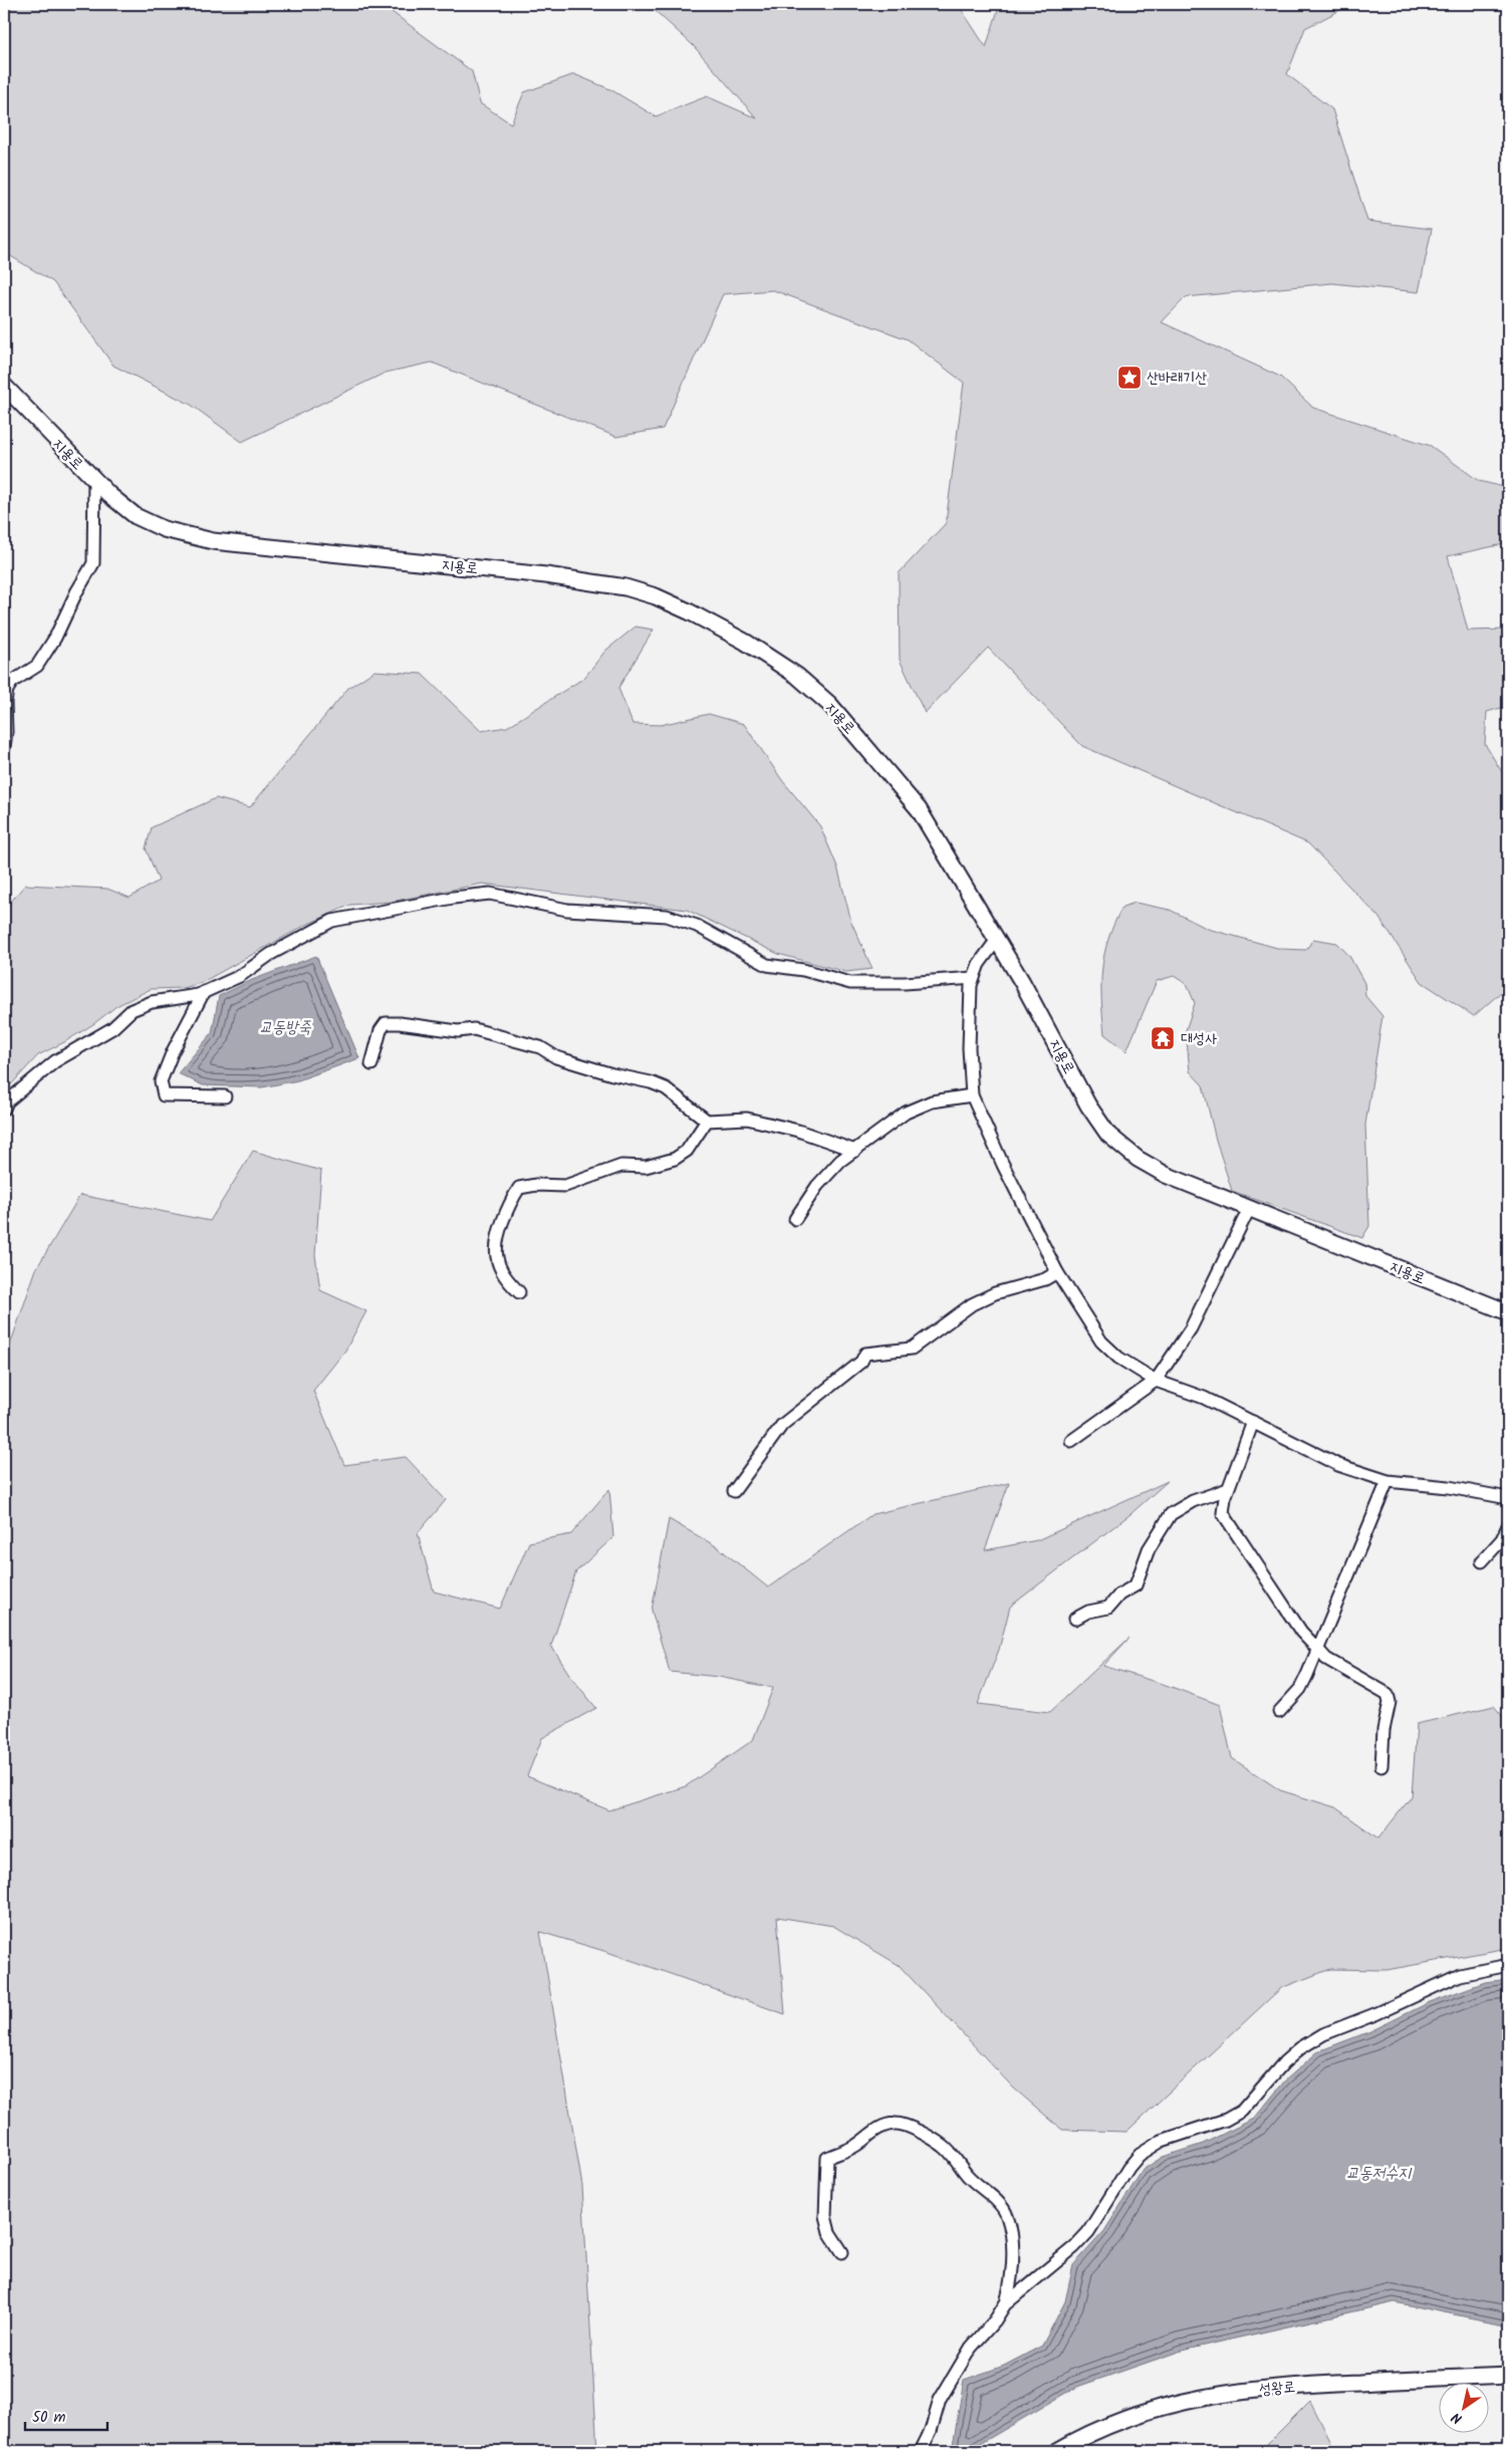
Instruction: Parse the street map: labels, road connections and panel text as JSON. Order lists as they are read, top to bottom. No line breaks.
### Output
{"streets":{"street":["지용로","성왕로"]},"water":["교동방죽","교동저수지"],"places":{"place":["산바래기산"],"temple":["대성사"]},"scale_bar":"50 m","north":"bottom left"}
